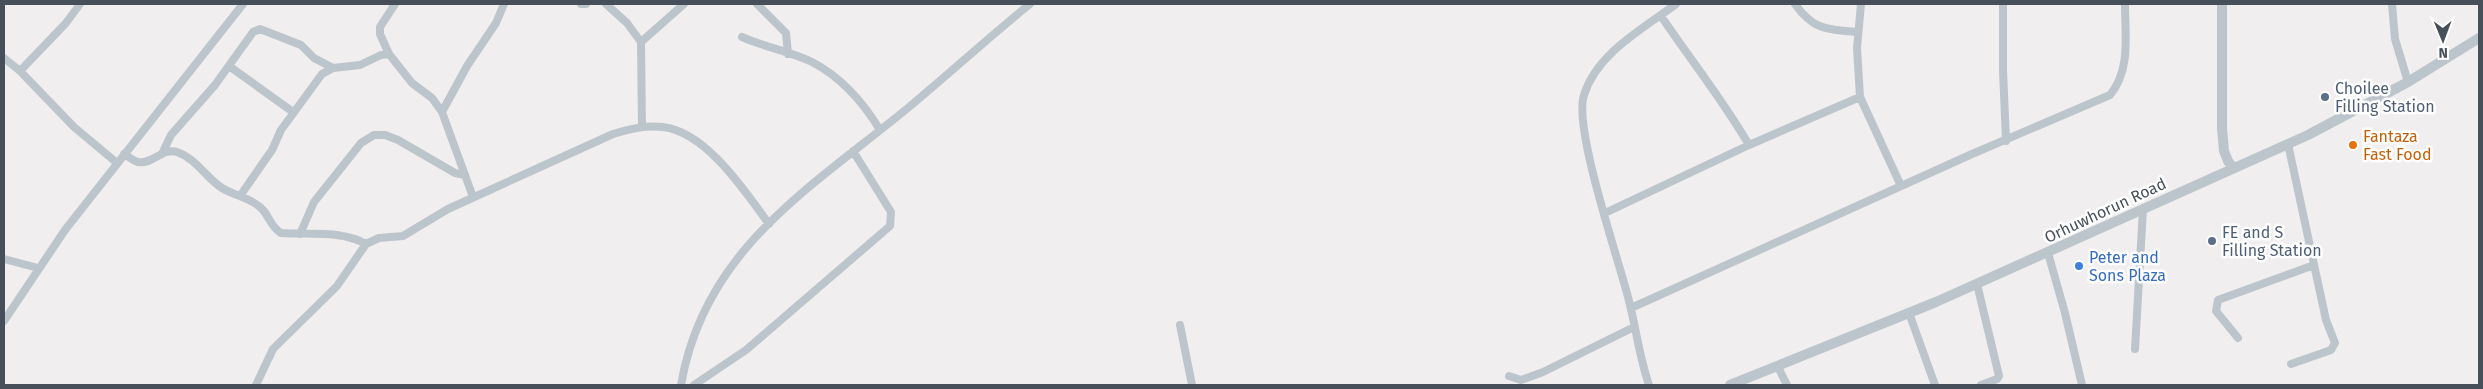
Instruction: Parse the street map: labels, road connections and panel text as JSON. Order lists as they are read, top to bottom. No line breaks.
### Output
{"streets":{"street":["Orhuwhorun Road"]},"places":["Choilee Filling Station","Fantaza Fast Food","FE and S Filling Station","Peter and Sons Plaza"],"north":"bottom"}
